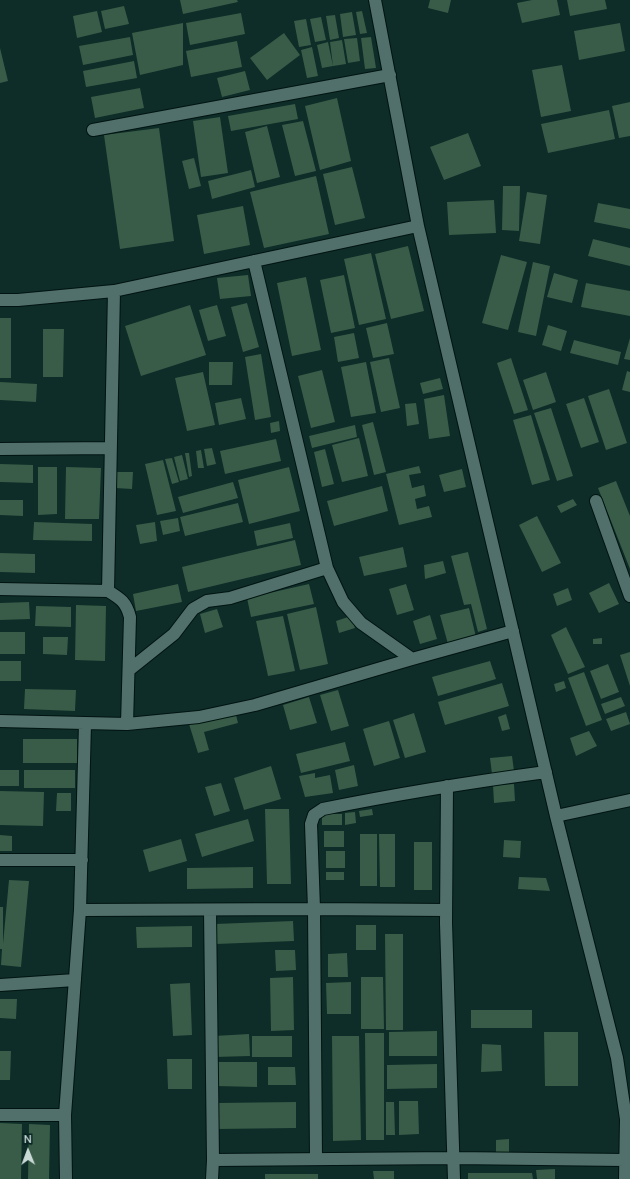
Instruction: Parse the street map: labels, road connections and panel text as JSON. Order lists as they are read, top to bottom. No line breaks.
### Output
{"north":"top"}
